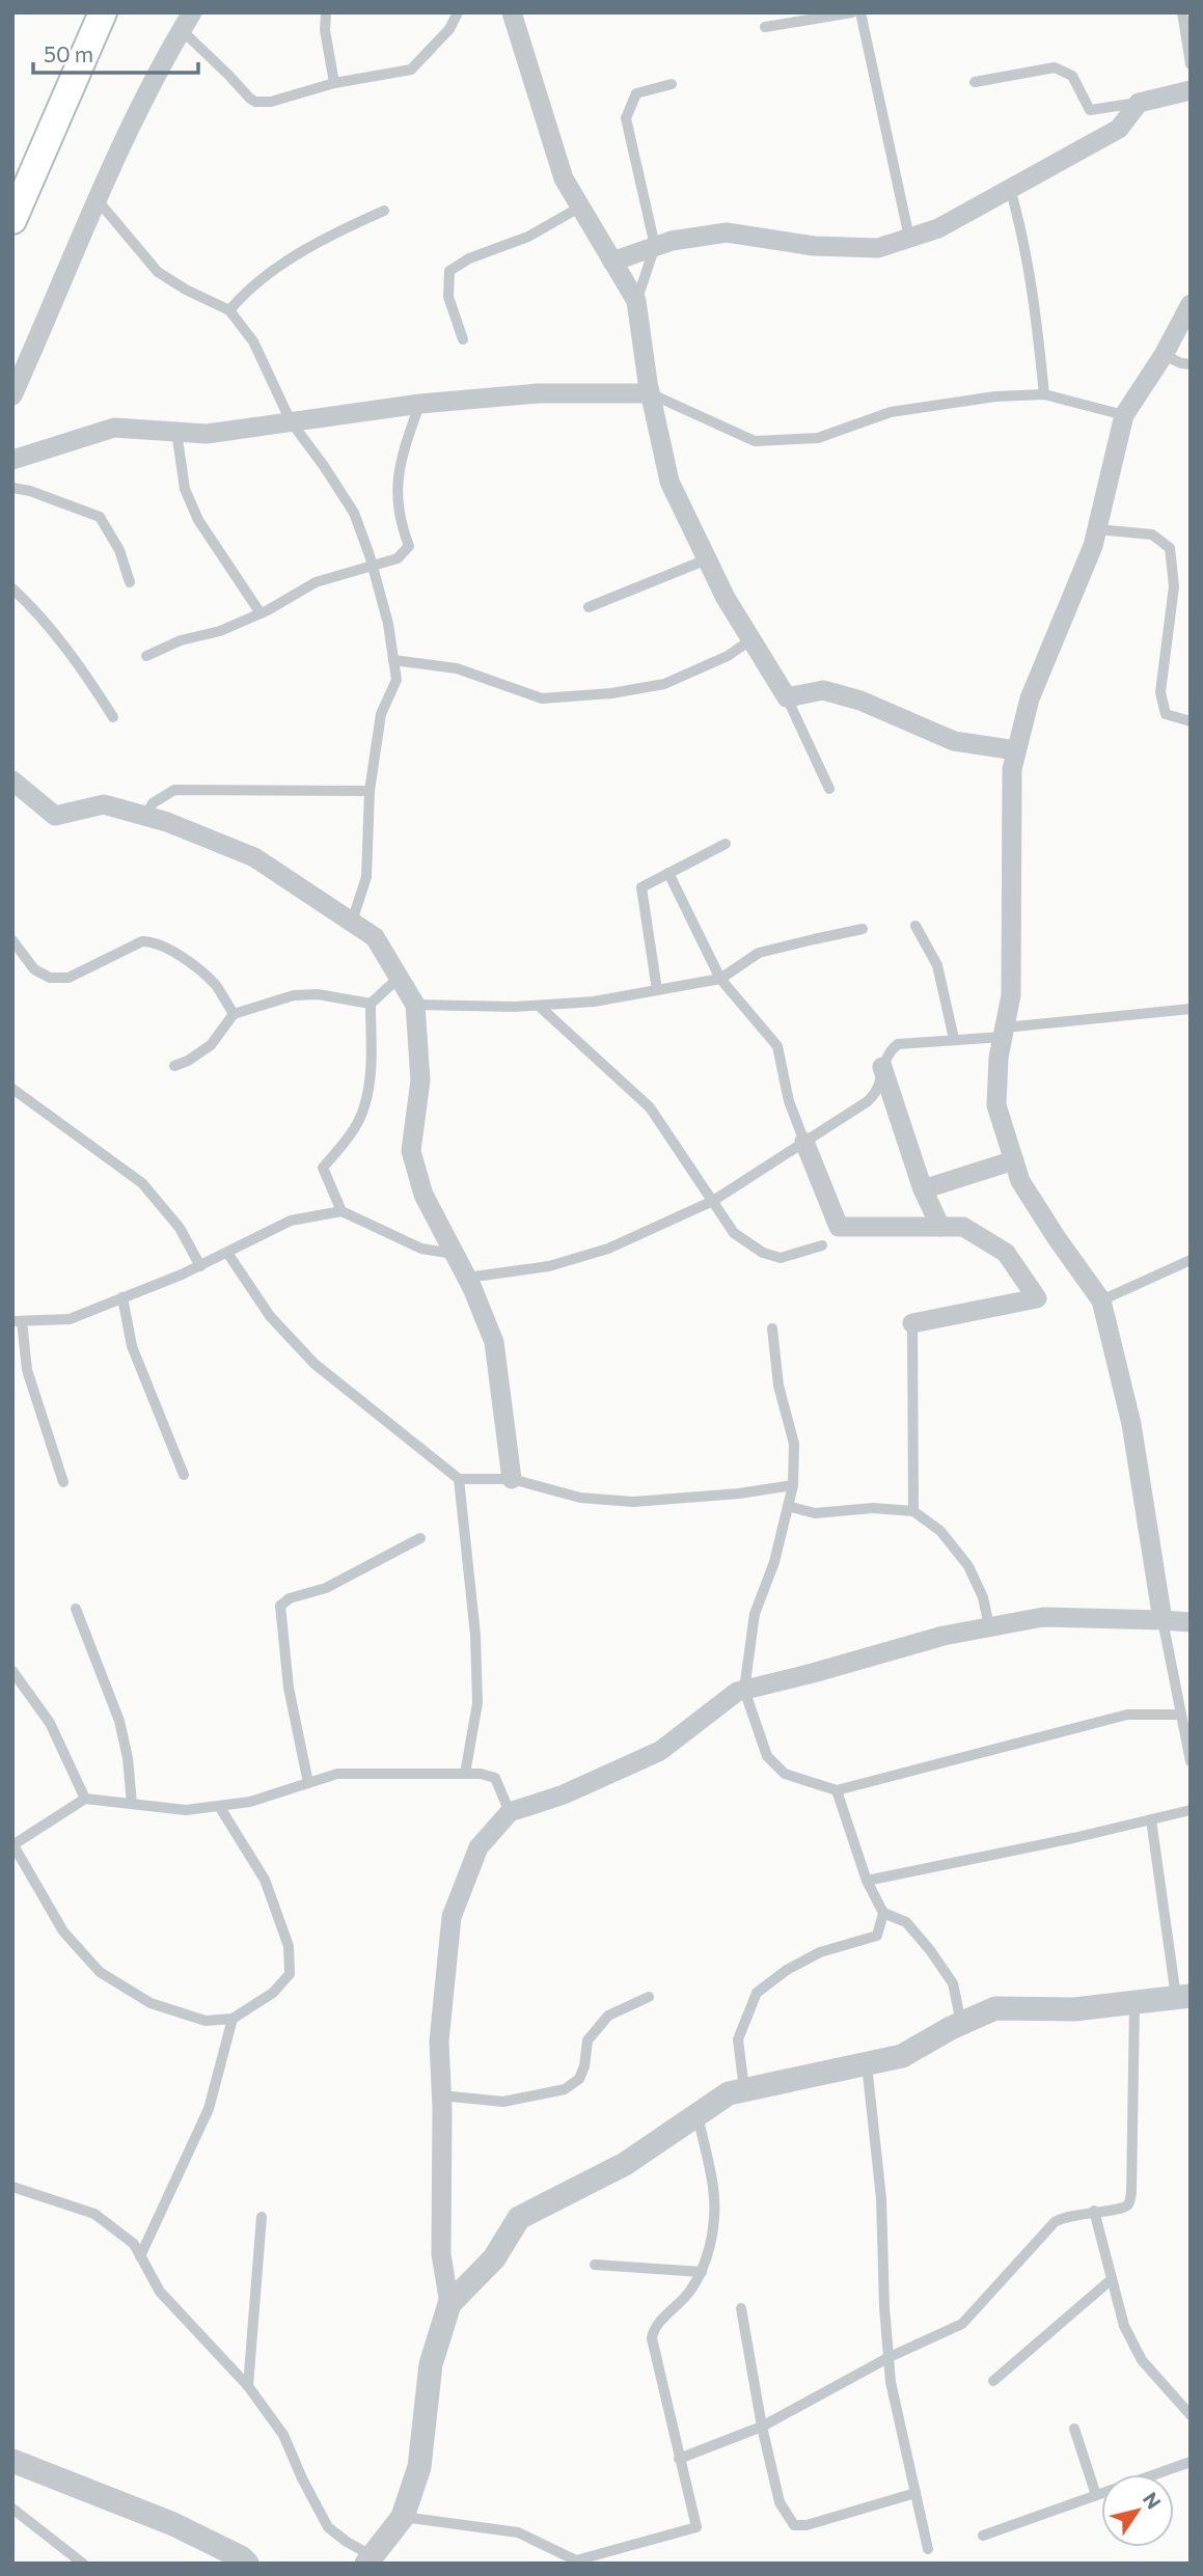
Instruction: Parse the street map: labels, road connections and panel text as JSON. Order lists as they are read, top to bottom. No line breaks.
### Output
{"scale_bar":"50 m","north":"top right"}
